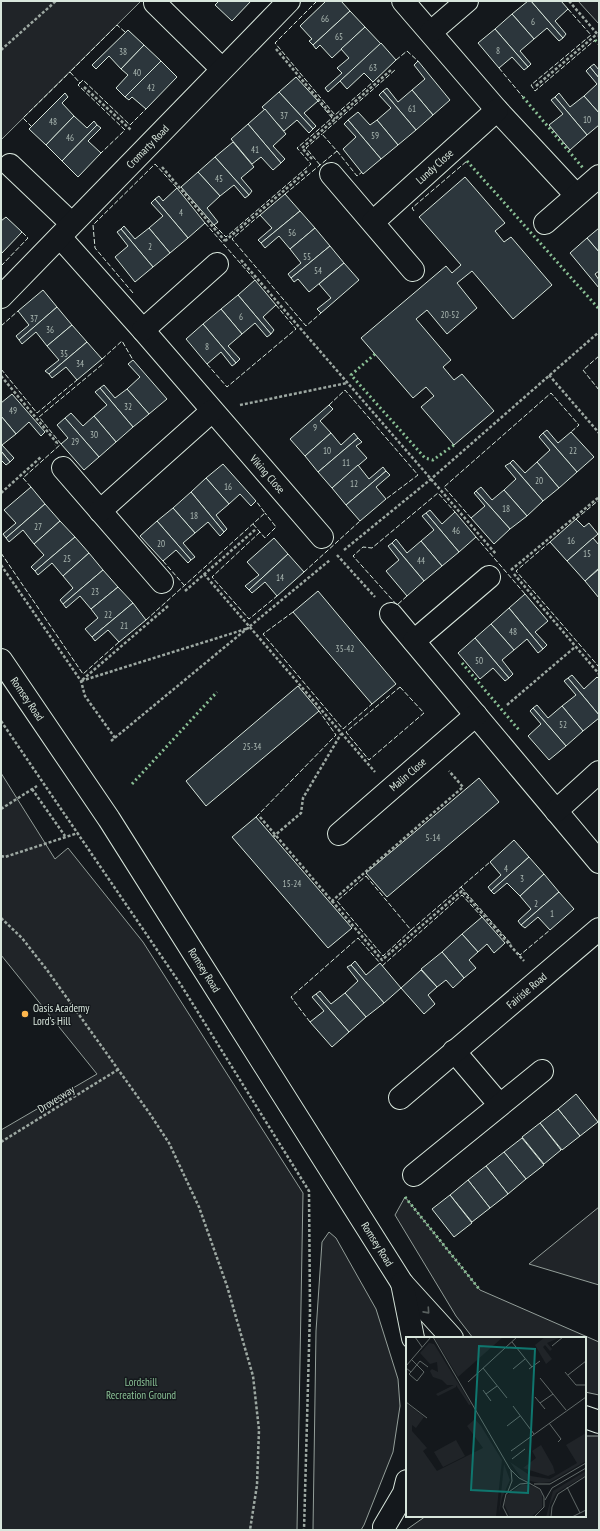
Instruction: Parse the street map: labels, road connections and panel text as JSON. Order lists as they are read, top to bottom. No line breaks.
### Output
{"streets":{"street":["Cromarty Road","Lundy Close","Viking Close","Romsey Road","Malin Close","Fairisle Road"],"path":["Drovesway"]},"crossings":[["Cromarty Road","Viking Close"]],"parks":["Lordshill Recreation Ground"],"places":["Oasis Academy Lord's Hill"],"house_numbers":["66","6","65","8","38","63","40","42","61","37","10","48","59","46","41","45","4","56","2","55","54","20-52","6","37","36","8","35","34","32","49","9","30","29","10","22","11","20","12","16","18","18","27","46","16","20","15","25","44","14","23","22","21","48","35-42","50","52","25-34","5-14","4","3","15-24","2","1"]}
